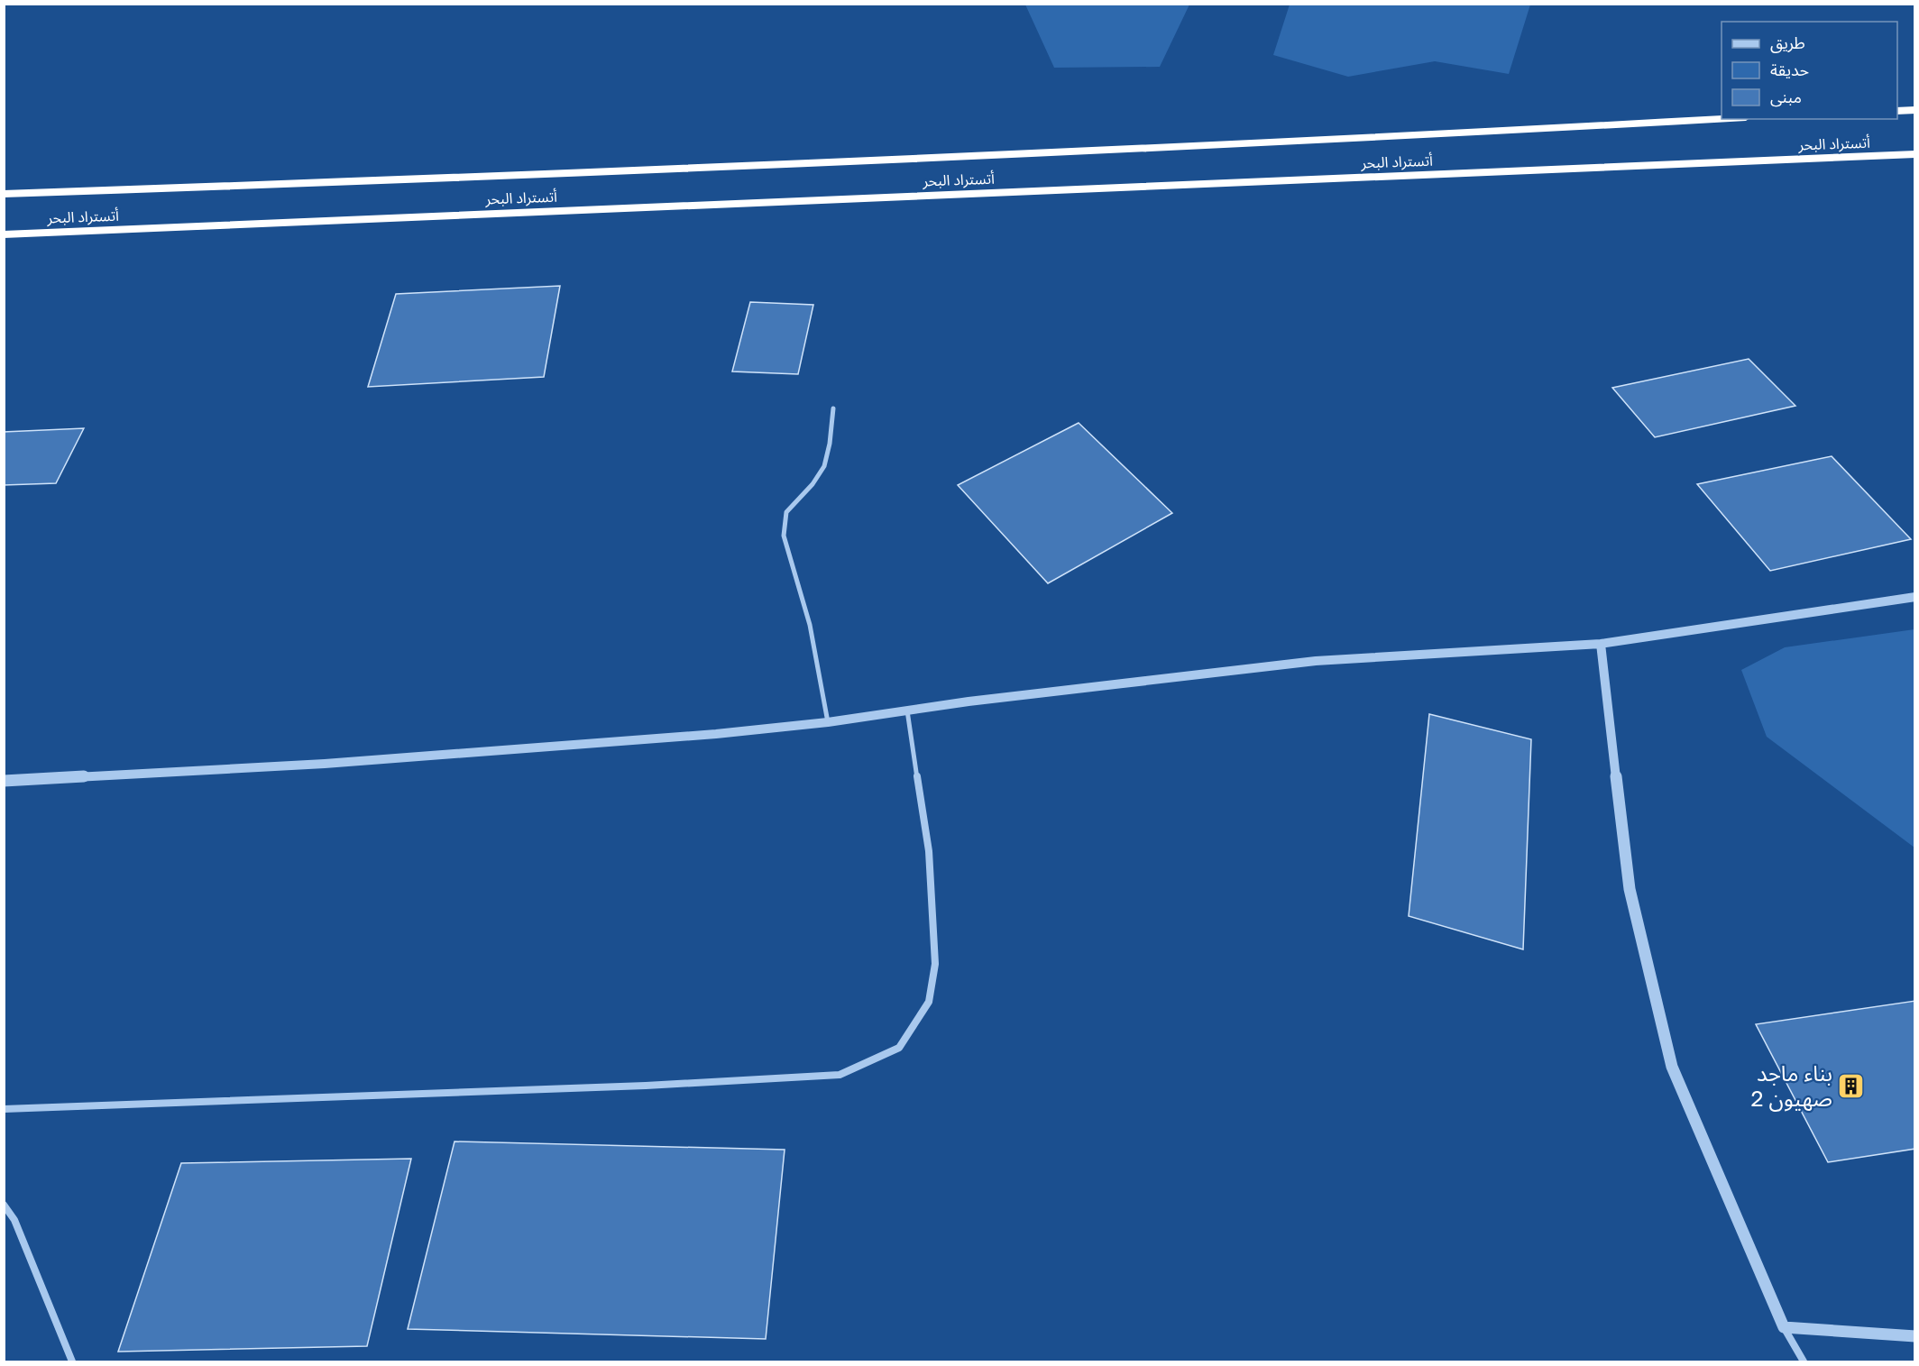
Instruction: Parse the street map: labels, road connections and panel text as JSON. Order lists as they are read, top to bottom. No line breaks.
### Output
{"streets":{"highway":["أتستراد البحر"]},"places":{"building":["بناء ماجد صهيون 2"]},"legend":["طريق","حديقة","مبنى"]}
